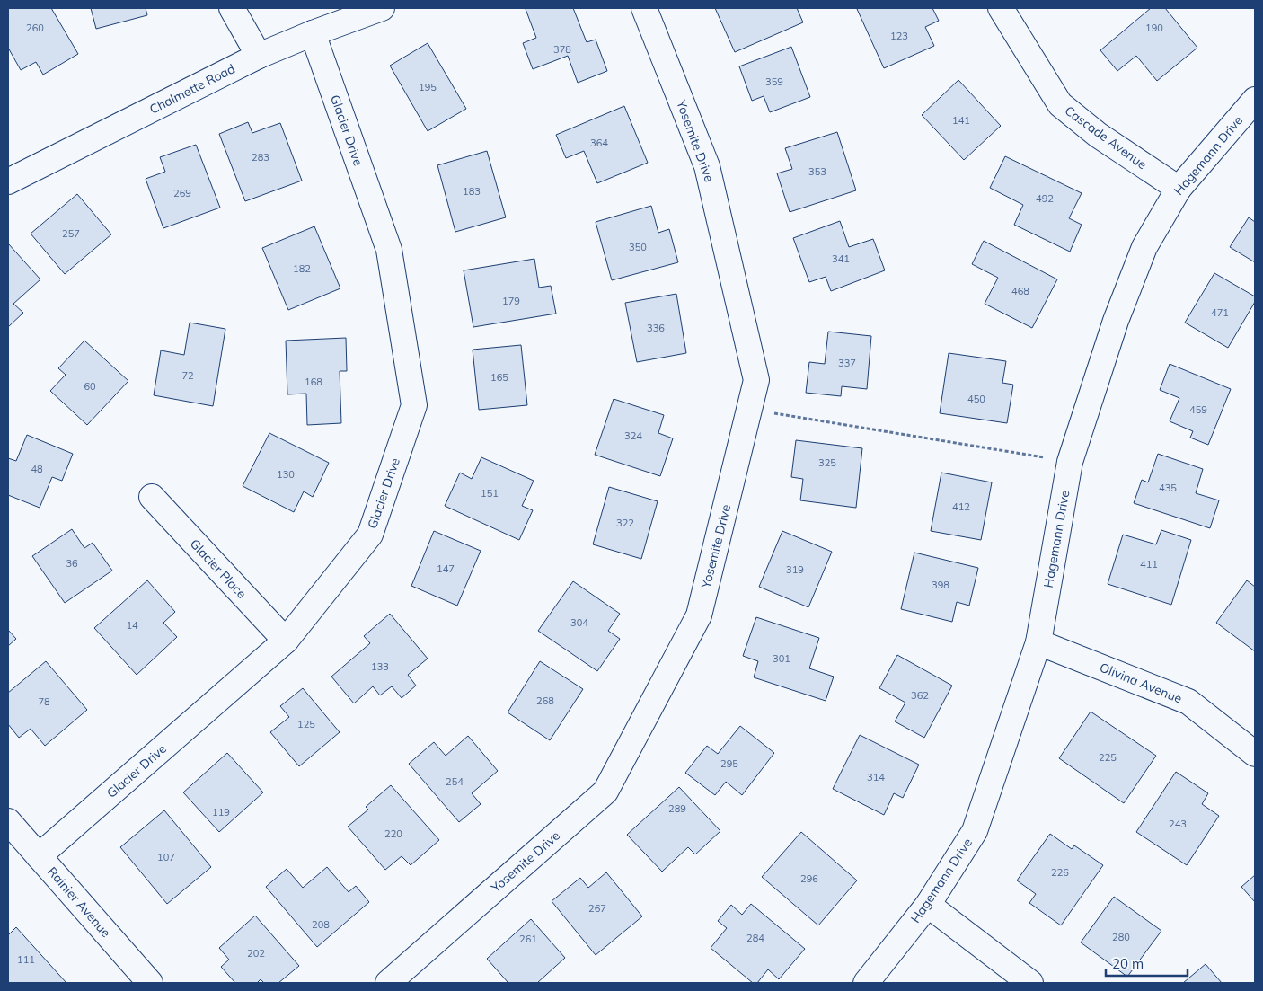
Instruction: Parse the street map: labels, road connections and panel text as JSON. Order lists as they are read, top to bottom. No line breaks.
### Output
{"streets":{"street":["Chalmette Road","Glacier Drive","Cascade Avenue","Yosemite Drive","Hagemann Drive","Glacier Place","Olivina Avenue","Rainier Avenue"]},"crossings":[["Chalmette Road","Glacier Drive"],["Glacier Drive","Glacier Place"],["Glacier Drive","Rainier Avenue"],["Cascade Avenue","Hagemann Drive"],["Hagemann Drive","Olivina Avenue"]],"house_numbers":["260","190","123","378","359","195","141","364","283","353","183","269","492","257","350","341","182","468","179","471","336","337","72","165","168","60","450","459","324","325","48","130","435","151","412","322","36","411","147","319","398","304","14","301","133","362","268","78","125","225","295","314","254","289","119","243","220","107","226","296","267","208","280","284","261","202","111"],"scale_bar":"20 m"}
